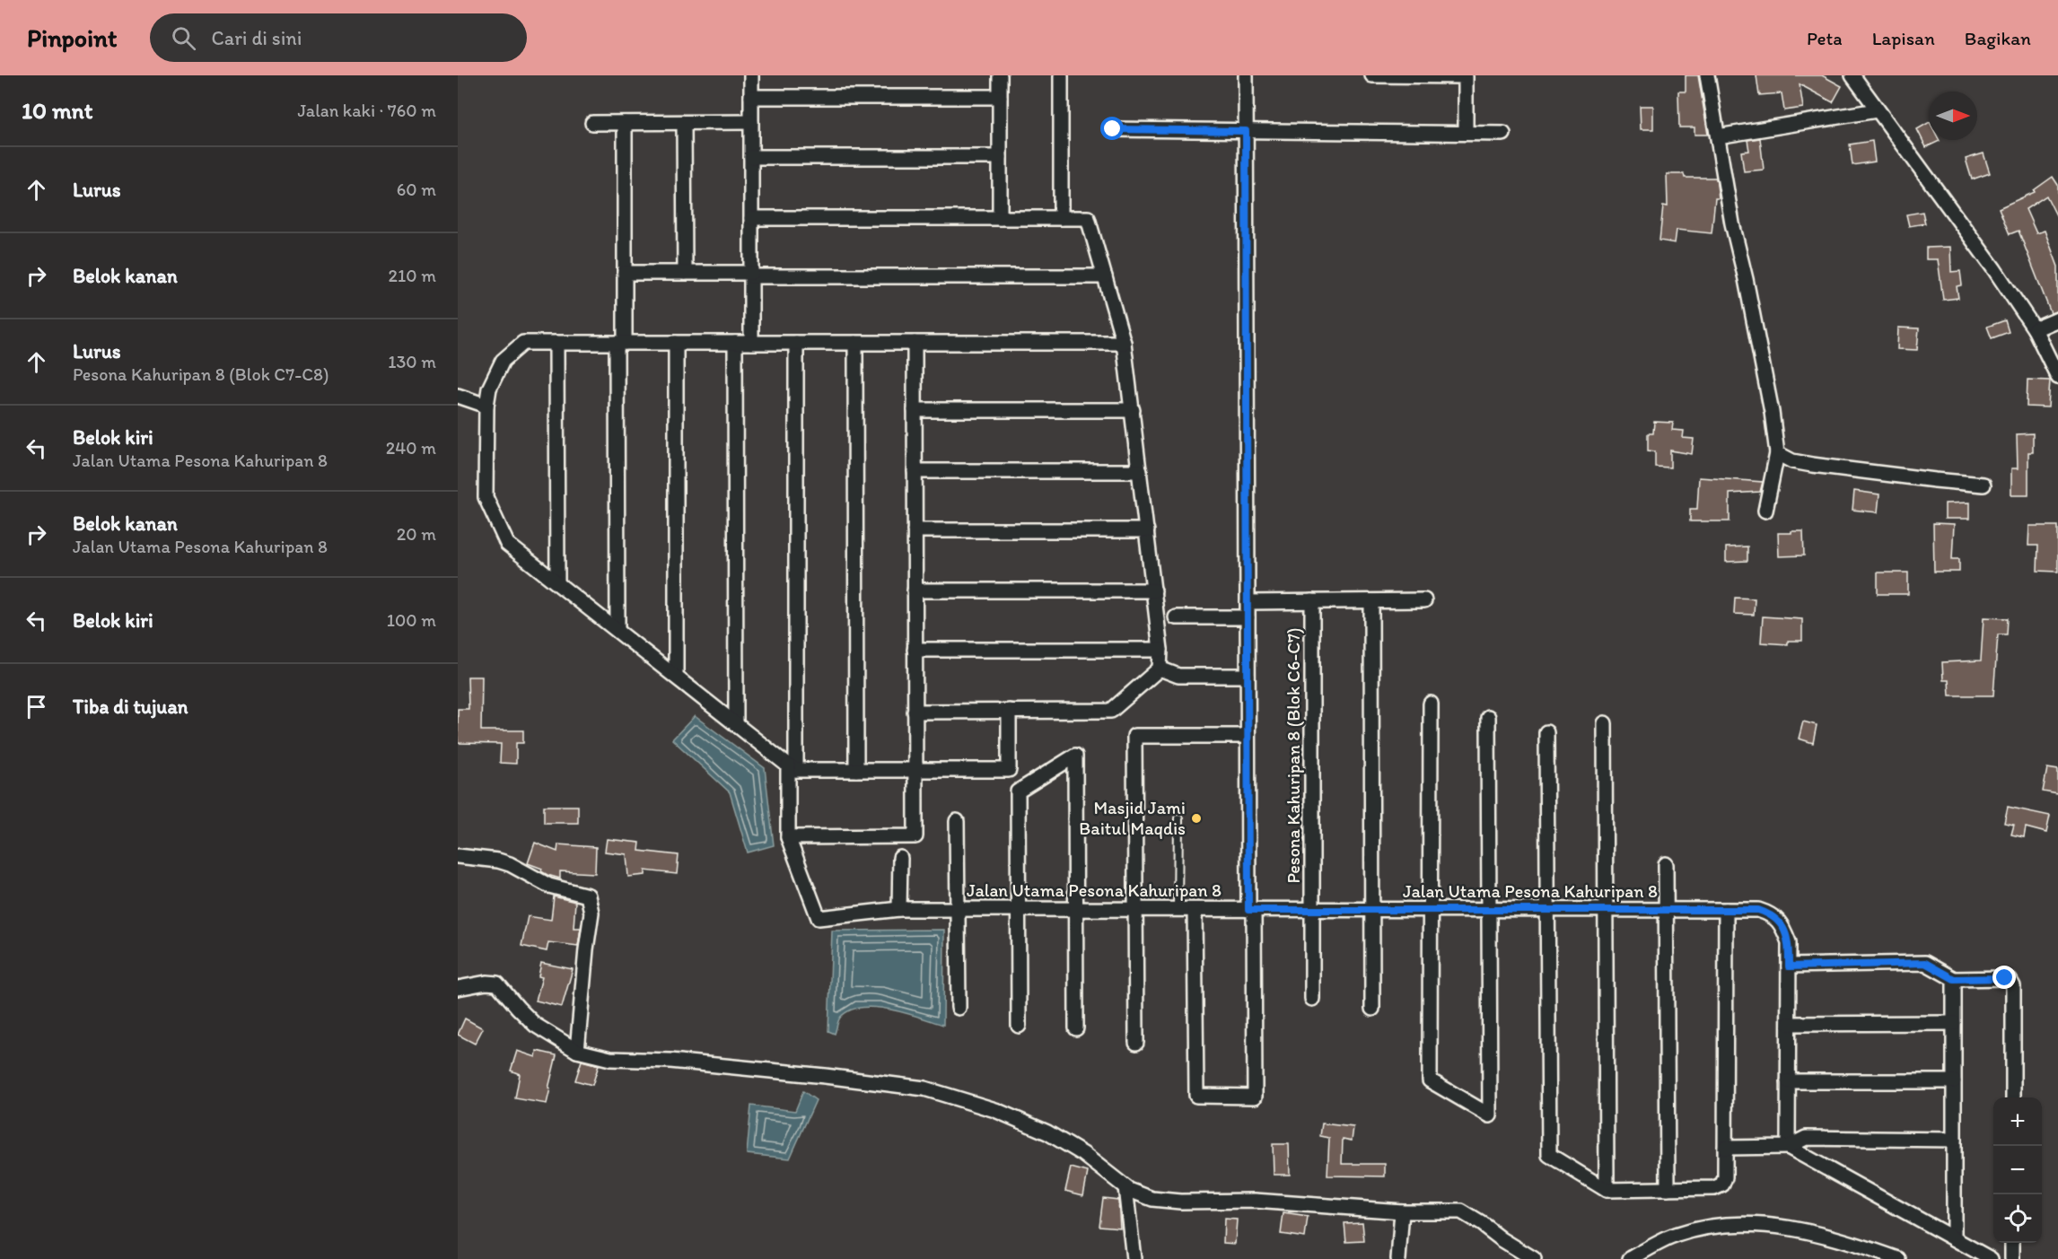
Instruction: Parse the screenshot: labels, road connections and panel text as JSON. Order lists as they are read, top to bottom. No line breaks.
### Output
{"streets":{"street":["Pesona Kahuripan 8 (Blok C6-C7)","Jalan Utama Pesona Kahuripan 8"]},"crossings":[["Pesona Kahuripan 8 (Blok C6-C7)","Jalan Utama Pesona Kahuripan 8"]],"places":["Masjid Jami Baitul Maqdis"],"north":"right","page":{"header":"Pinpoint","search":"Cari di sini","nav":["Peta","Lapisan","Bagikan"],"heading":["10 mnt","Jalan kaki · 760 m"],"list":[["Lurus","60 m"],["Belok kanan","210 m"],["Lurus","Pesona Kahuripan 8 (Blok C7-C8)","130 m"],["Belok kiri","Jalan Utama Pesona Kahuripan 8","240 m"],["Belok kanan","Jalan Utama Pesona Kahuripan 8","20 m"],["Belok kiri","100 m"],"Tiba di tujuan"],"map_buttons":["+","−"]}}
